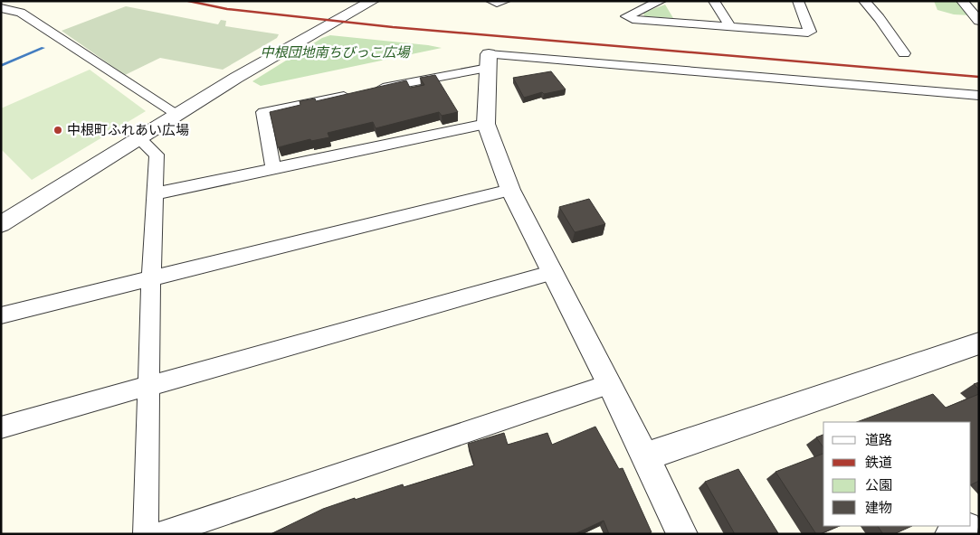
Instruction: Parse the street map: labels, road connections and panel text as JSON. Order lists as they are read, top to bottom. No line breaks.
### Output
{"parks":["中根団地南ちびっこ広場"],"places":["中根町ふれあい広場"],"legend":["道路","鉄道","公園","建物"]}
